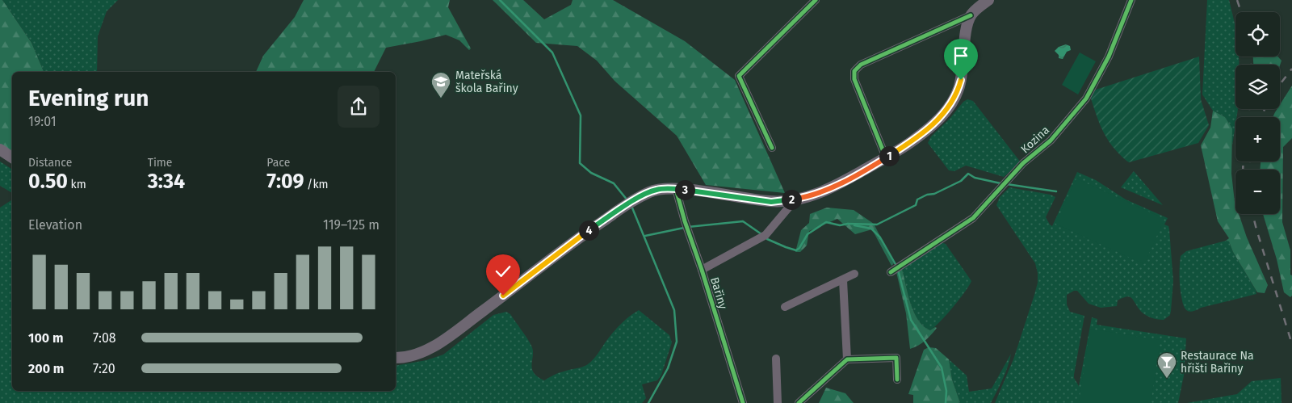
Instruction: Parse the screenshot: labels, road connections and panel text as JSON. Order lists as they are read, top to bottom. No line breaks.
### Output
{"streets":{"street":["Kozina","Bařiny"]},"places":{"school or university":["Mateřská škola Bařiny"],"bar":["Restaurace Na hřišti Bařiny"]},"page":{"map_buttons":["+","−"],"heading":["Evening run","19:01"],"stats":[["Distance","0.50 km"],["Time","3:34"],["Pace","7:09 /km"]],"pins":["1","3","2","4"],"chart":["Elevation","119–125 m"],"list":[{"name":"100 m","note":"7:08"},{"name":"200 m","note":"7:20"}]}}
